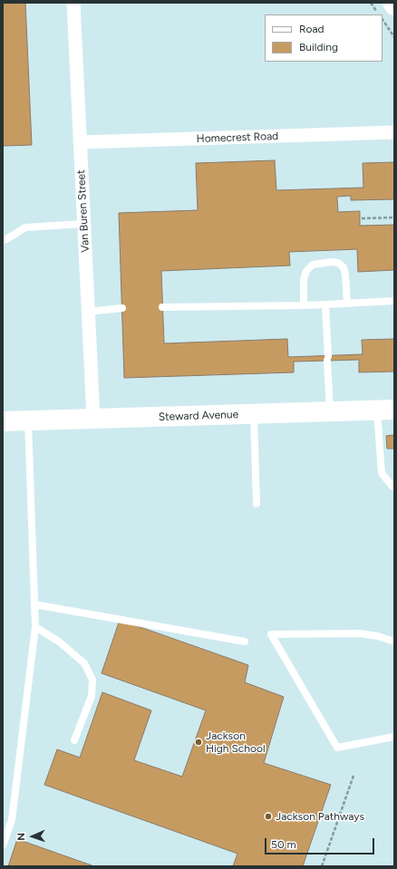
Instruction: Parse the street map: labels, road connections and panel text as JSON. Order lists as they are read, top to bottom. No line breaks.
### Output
{"streets":{"main road":["Steward Avenue"],"street":["Homecrest Road","Van Buren Street"]},"crossings":[["Homecrest Road","Van Buren Street"],["Van Buren Street","Steward Avenue"]],"places":["Jackson High School","Jackson Pathways"],"legend":["Road","Building"],"scale_bar":"50 m","north":"left"}
